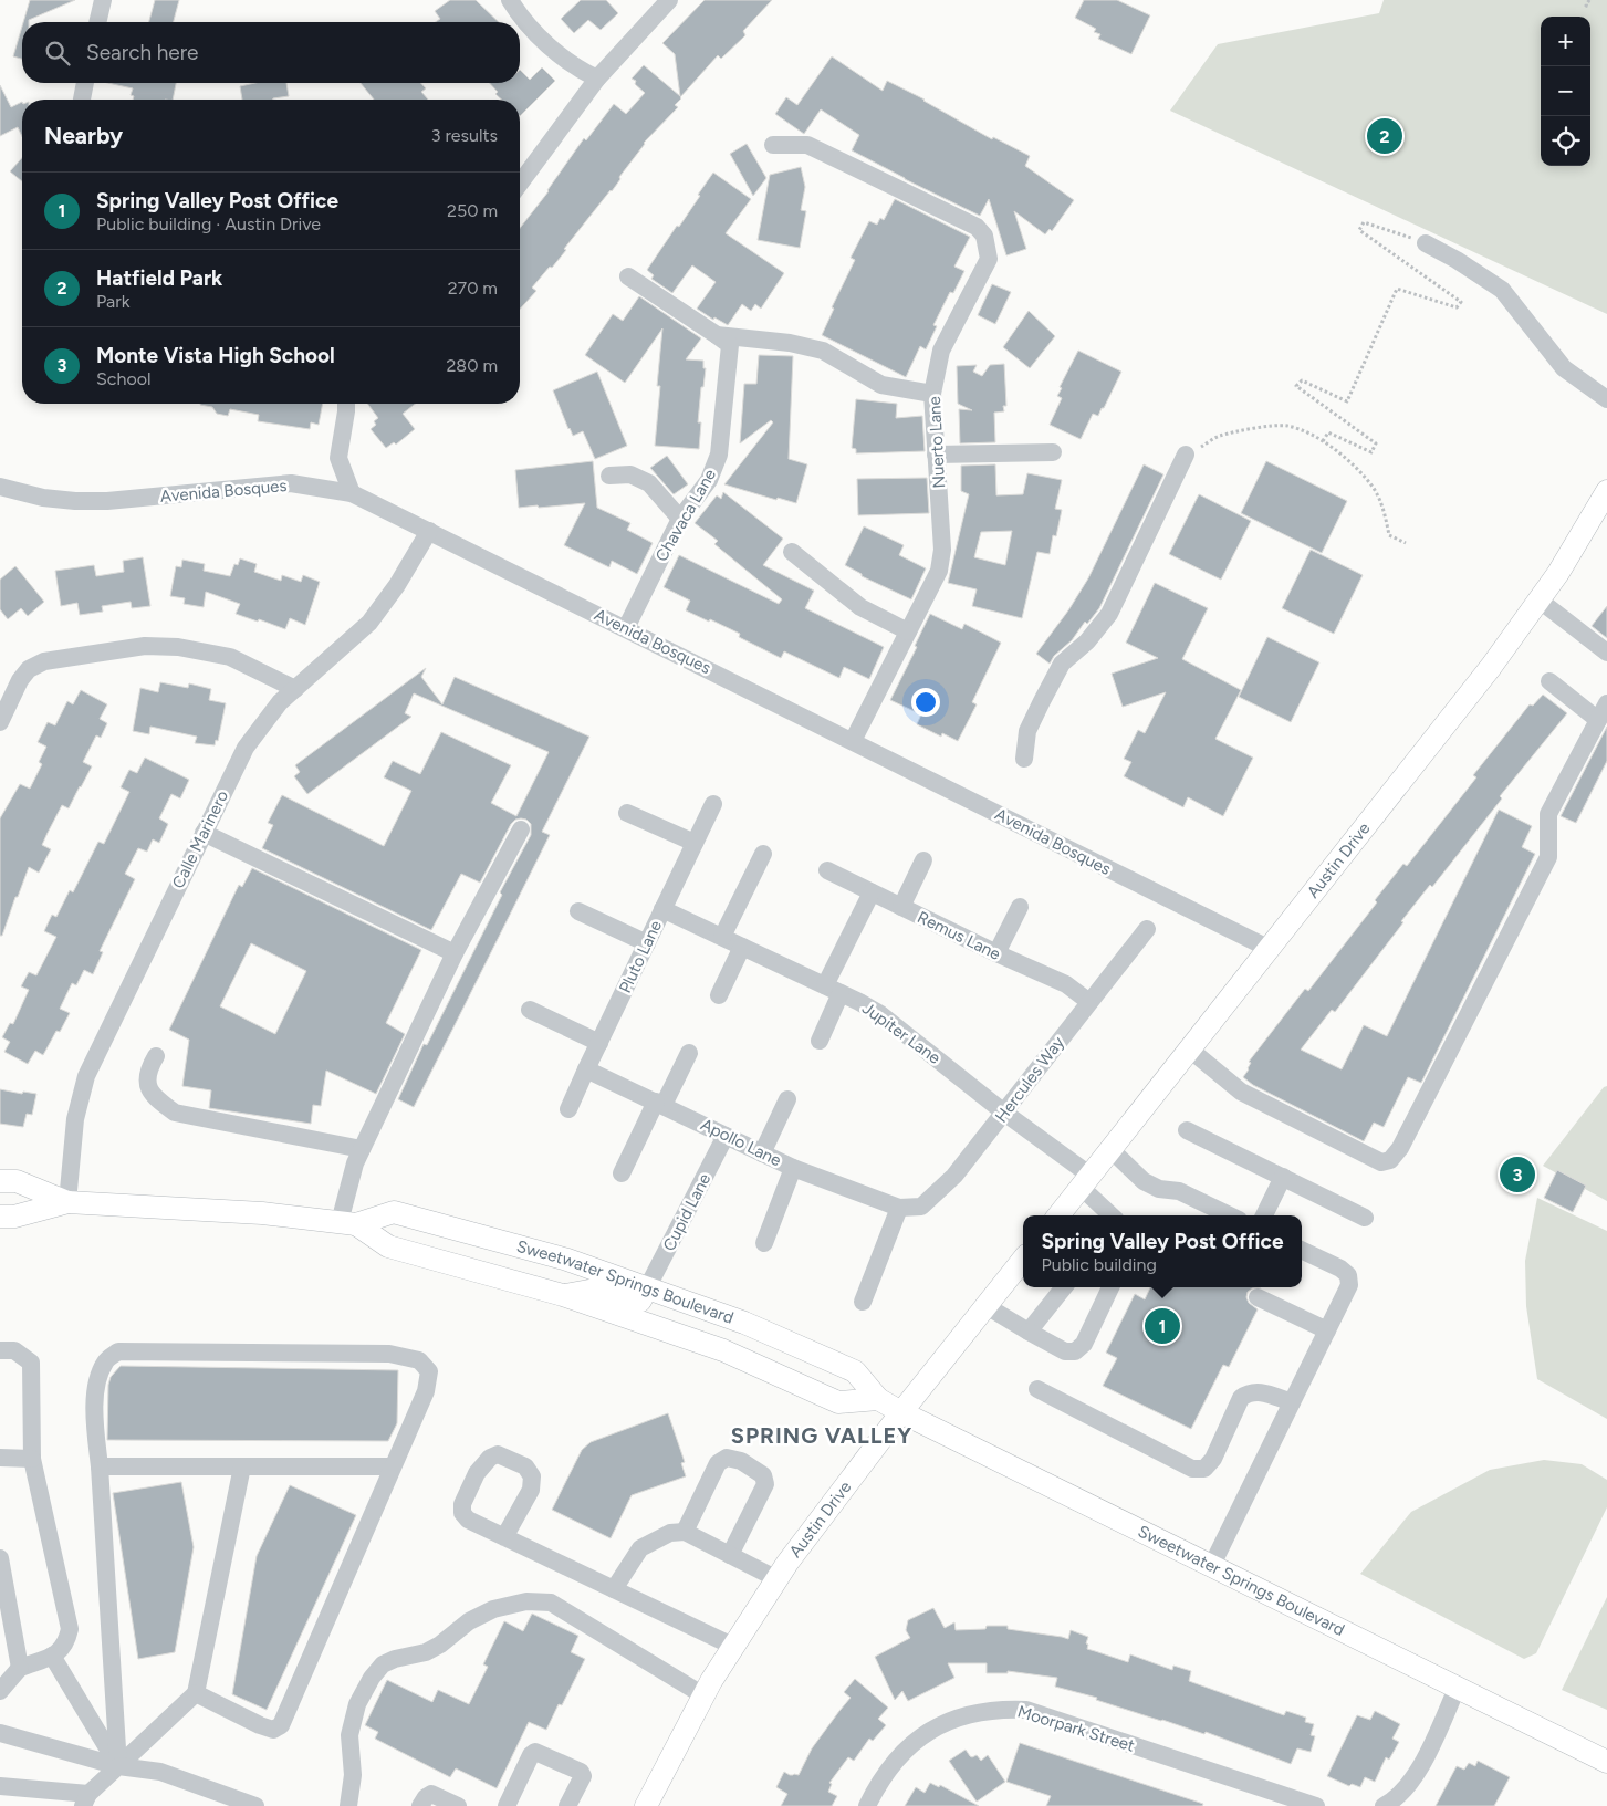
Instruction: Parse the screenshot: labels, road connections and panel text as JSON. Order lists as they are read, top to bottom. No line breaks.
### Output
{"streets":{"main road":["Austin Drive","Sweetwater Springs Boulevard"],"street":["Nuerto Lane","Avenida Bosques","Chavaca Lane","Calle Marinero","Remus Lane","Pluto Lane","Jupiter Lane","Hercules Way","Apollo Lane","Cupid Lane","Moorpark Street"]},"crossings":[["Nuerto Lane","Avenida Bosques"],["Avenida Bosques","Chavaca Lane"],["Avenida Bosques","Calle Marinero"],["Avenida Bosques","Austin Drive"],["Calle Marinero","Sweetwater Springs Boulevard"],["Austin Drive","Jupiter Lane"],["Austin Drive","Sweetwater Springs Boulevard"],["Remus Lane","Hercules Way"],["Pluto Lane","Jupiter Lane"],["Pluto Lane","Apollo Lane"],["Jupiter Lane","Hercules Way"],["Hercules Way","Apollo Lane"],["Apollo Lane","Cupid Lane"],["Cupid Lane","Sweetwater Springs Boulevard"]],"districts":["SPRING VALLEY"],"page":{"map_buttons":["+","−"],"search":"Search here","heading":["Nearby","3 results"],"pins":["2","3","1"],"list":[{"mark":"1","name":"Spring Valley Post Office","note":"Public building · Austin Drive","value":"250 m"},{"mark":"2","name":"Hatfield Park","note":"Park","value":"270 m"},{"mark":"3","name":"Monte Vista High School","note":"School","value":"280 m"}],"popup":["Spring Valley Post Office","Public building"]}}
